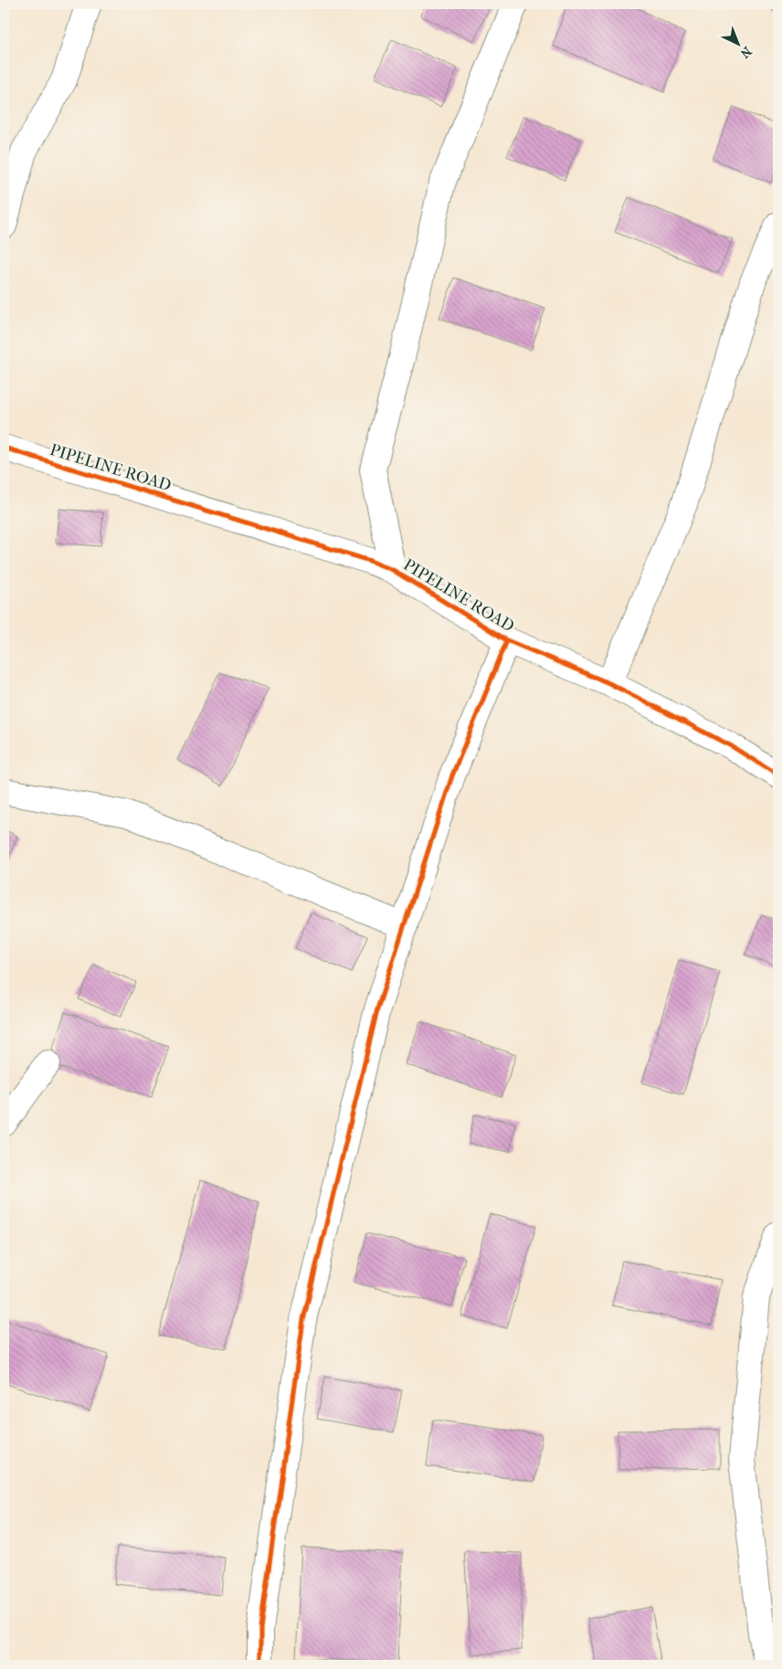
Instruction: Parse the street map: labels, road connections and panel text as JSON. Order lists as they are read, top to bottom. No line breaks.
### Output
{"streets":{"street":["PIPELINE ROAD"]},"north":"bottom right"}
